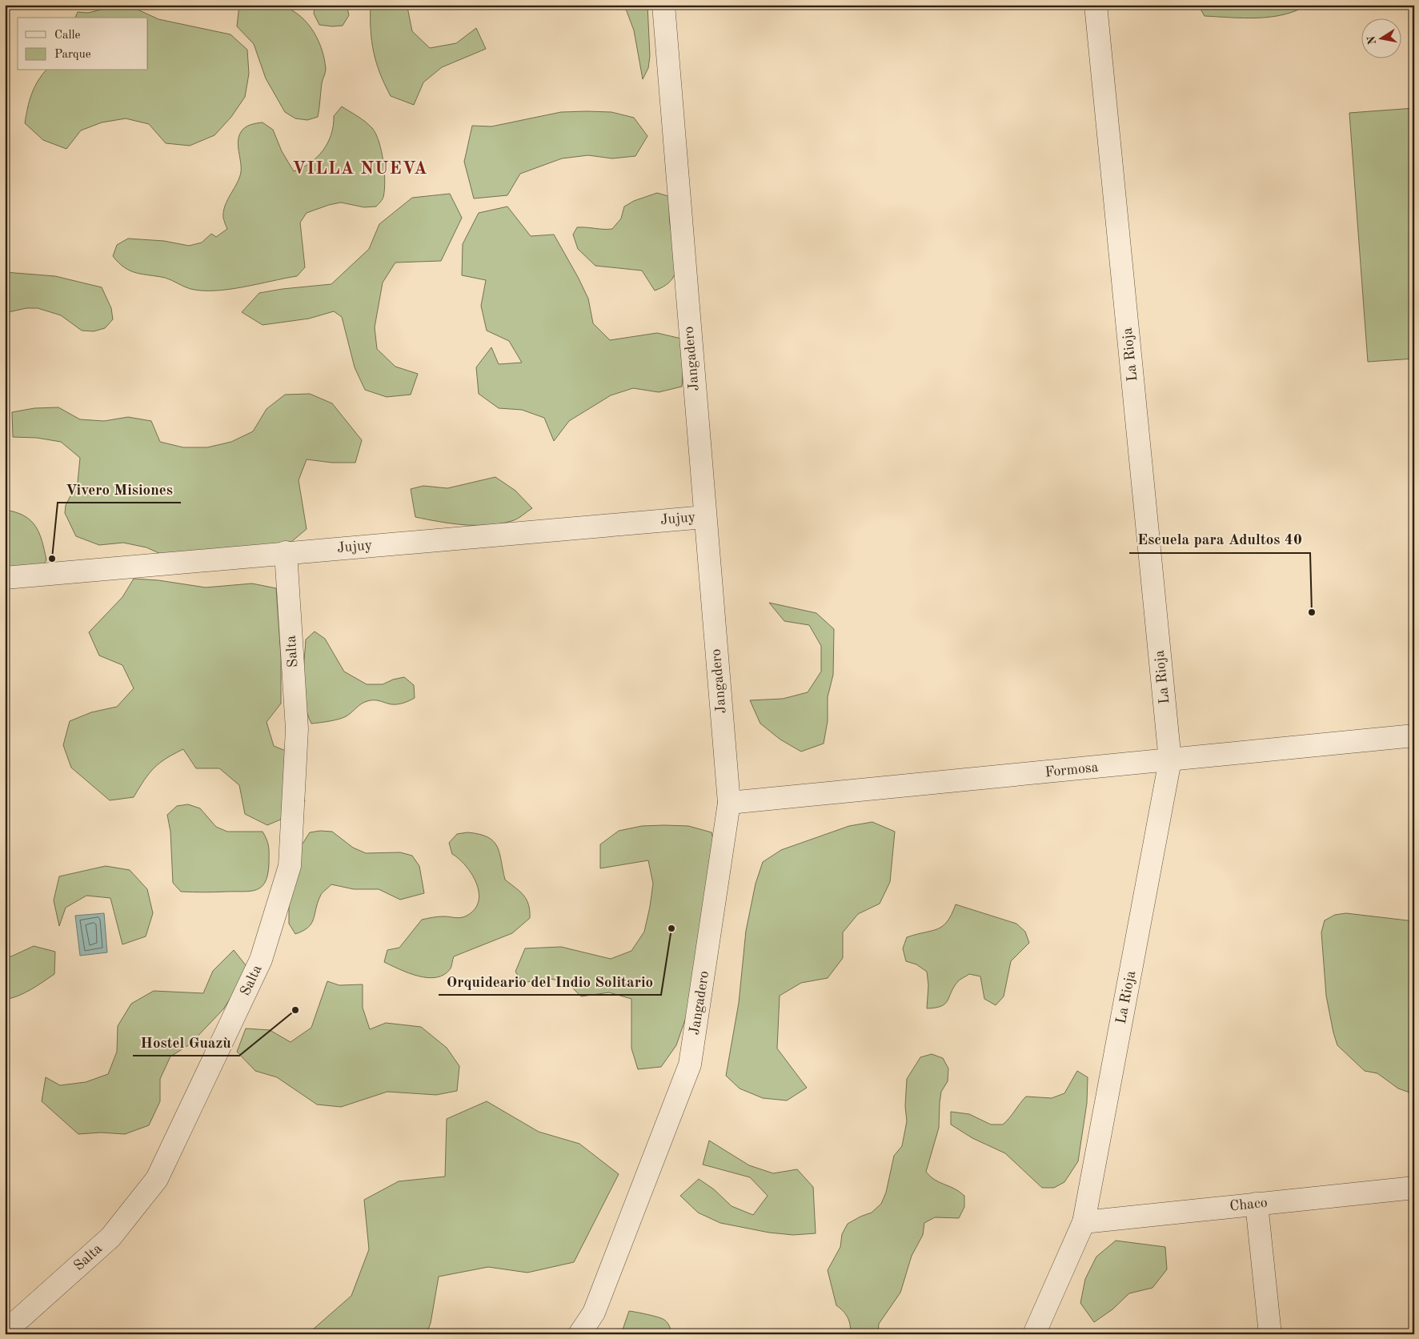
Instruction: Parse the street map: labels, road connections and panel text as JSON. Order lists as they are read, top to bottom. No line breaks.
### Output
{"streets":{"street":["La Rioja","Jangadero","Jujuy","Salta","Formosa","Chaco"]},"crossings":[["La Rioja","Formosa"],["La Rioja","Chaco"],["Jangadero","Jujuy"],["Jangadero","Formosa"],["Jujuy","Salta"]],"districts":["VILLA NUEVA"],"places":["Vivero Misiones","Escuela para Adultos 40","Orquideario del Indio Solitario","Hostel Guazù"],"legend":["Calle","Parque"],"north":"left"}
